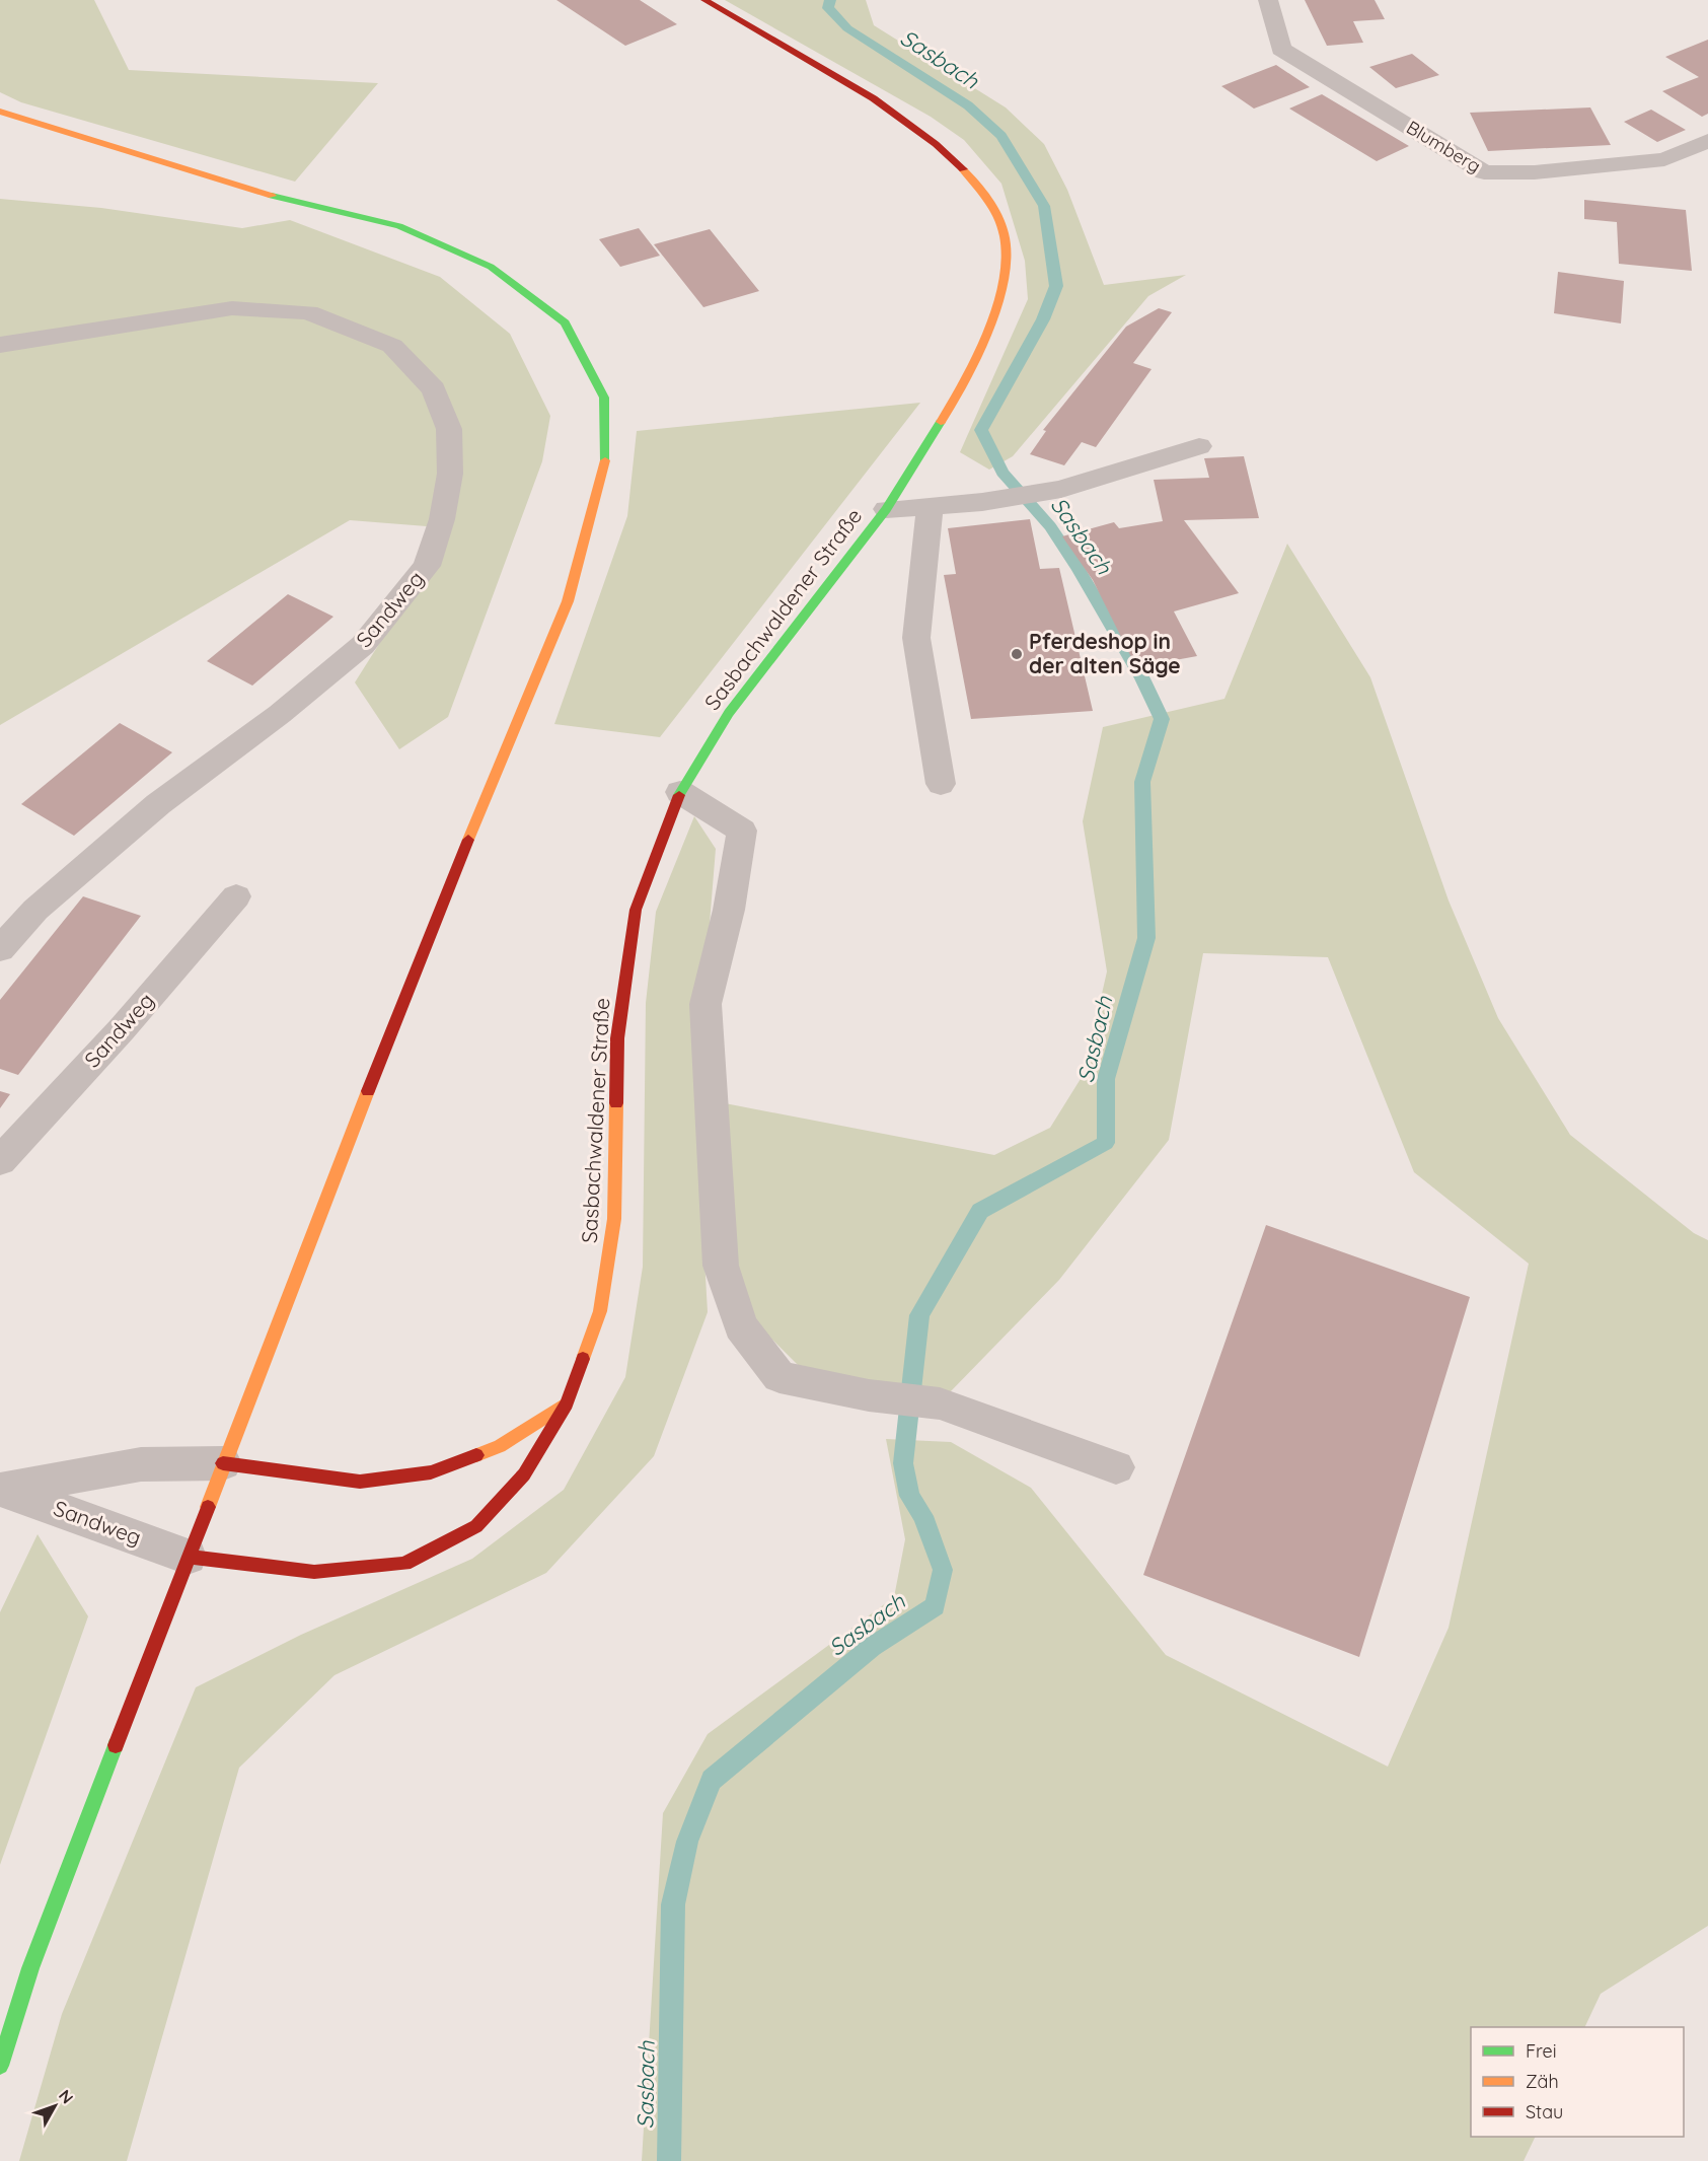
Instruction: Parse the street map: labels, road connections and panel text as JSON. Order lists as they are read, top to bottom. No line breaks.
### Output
{"streets":{"main road":["Sasbachwaldener Straße"],"street":["Blumberg","Sandweg"]},"crossings":[["Sandweg","Sasbachwaldener Straße"]],"water":["Sasbach"],"places":["Pferdeshop in der alten Säge"],"legend":["Frei","Zäh","Stau"],"north":"top right"}
